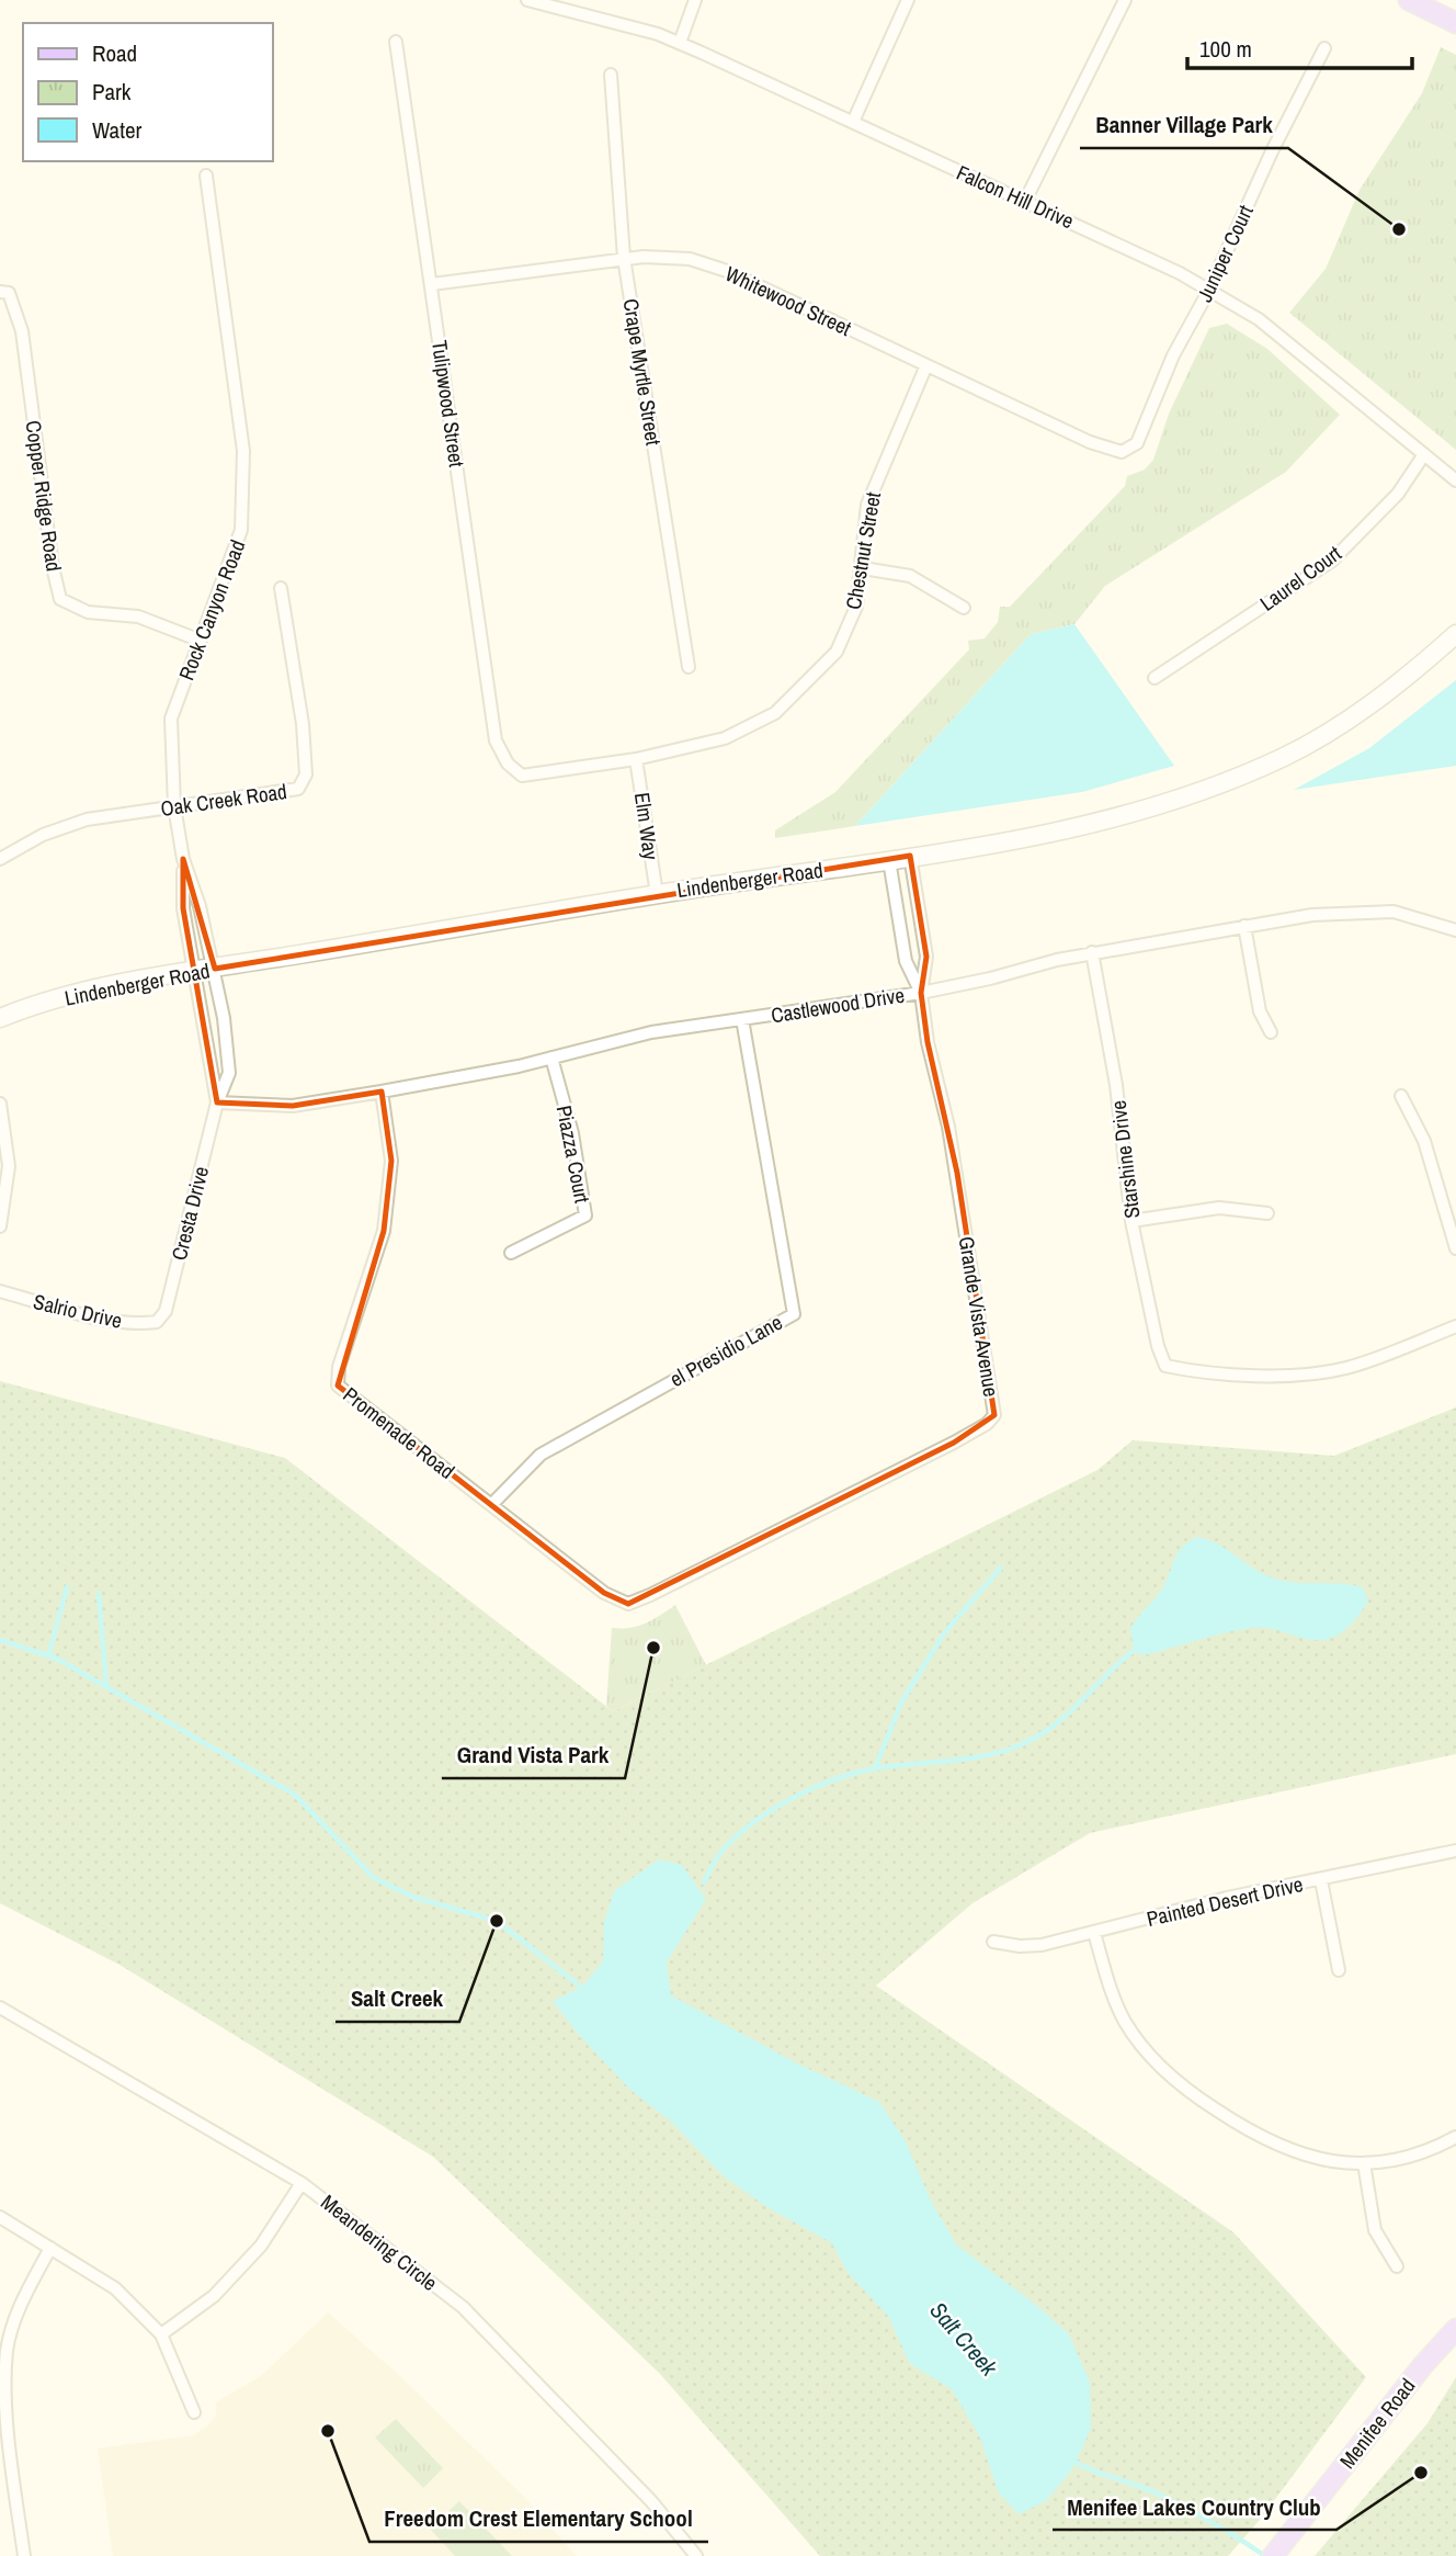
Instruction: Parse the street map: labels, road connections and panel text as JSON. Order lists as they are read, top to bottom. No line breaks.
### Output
{"streets":{"main road":["Menifee Road"],"street":["Falcon Hill Drive","Juniper Court","Whitewood Street","Crape Myrtle Street","Tulipwood Street","Copper Ridge Road","Chestnut Street","Laurel Court","Rock Canyon Road","Oak Creek Road","Elm Way","Lindenberger Road","Castlewood Drive","Piazza Court","Starshine Drive","Cresta Drive","Salrio Drive","Grande Vista Avenue","el Presidio Lane","Promenade Road","Painted Desert Drive","Meandering Circle"]},"crossings":[["Falcon Hill Drive","Juniper Court"],["Falcon Hill Drive","Laurel Court"],["Juniper Court","Whitewood Street"],["Whitewood Street","Crape Myrtle Street"],["Whitewood Street","Tulipwood Street"],["Whitewood Street","Chestnut Street"],["Tulipwood Street","Chestnut Street"],["Copper Ridge Road","Rock Canyon Road"],["Chestnut Street","Elm Way"],["Rock Canyon Road","Oak Creek Road"],["Rock Canyon Road","Lindenberger Road"],["Rock Canyon Road","Cresta Drive"],["Elm Way","Lindenberger Road"],["Lindenberger Road","Cresta Drive"],["Lindenberger Road","Grande Vista Avenue"],["Castlewood Drive","Piazza Court"],["Castlewood Drive","Starshine Drive"],["Castlewood Drive","Cresta Drive"],["Castlewood Drive","Grande Vista Avenue"],["Castlewood Drive","el Presidio Lane"],["Castlewood Drive","Promenade Road"],["Cresta Drive","Salrio Drive"],["Grande Vista Avenue","Promenade Road"],["el Presidio Lane","Promenade Road"]],"water":["Salt Creek"],"places":["Banner Village Park","Grand Vista Park","Salt Creek","Freedom Crest Elementary School","Menifee Lakes Country Club"],"legend":["Road","Park","Water"],"scale_bar":"100 m"}
